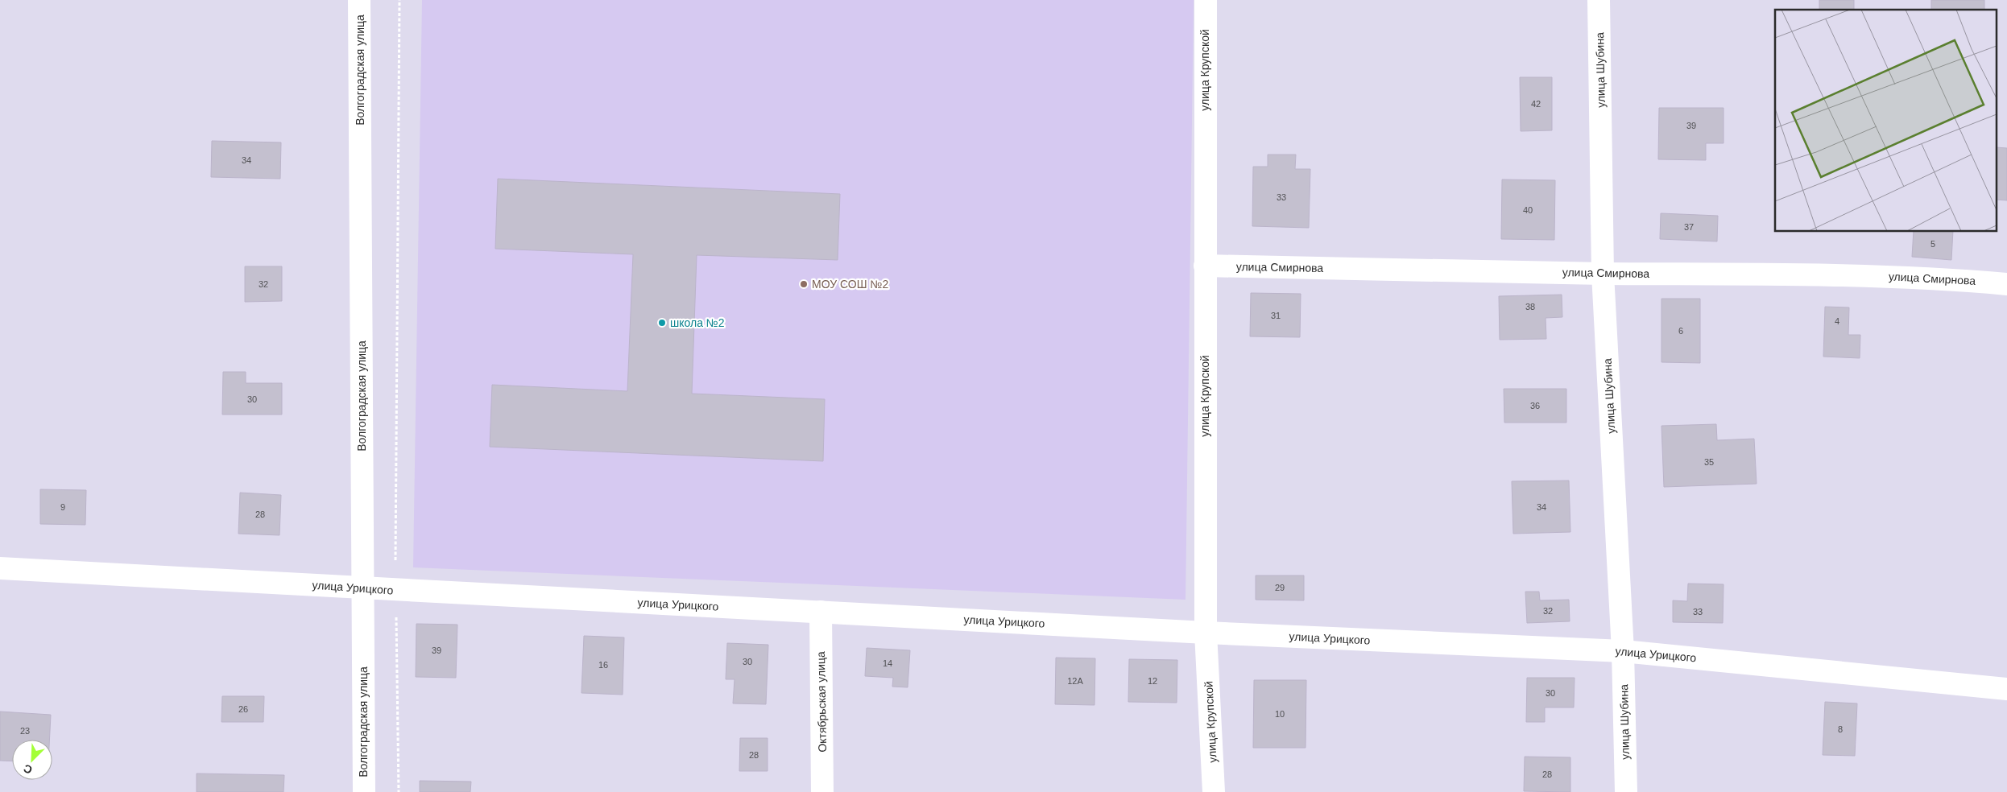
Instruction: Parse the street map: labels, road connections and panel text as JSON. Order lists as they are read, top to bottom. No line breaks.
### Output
{"streets":{"street":["Волгоградская улица","улица Крупской","улица Шубина","улица Смирнова","улица Урицкого","Октябрьская улица"]},"crossings":[["Волгоградская улица","улица Урицкого"],["улица Крупской","улица Смирнова"],["улица Крупской","улица Урицкого"],["улица Шубина","улица Смирнова"],["улица Шубина","улица Урицкого"],["улица Урицкого","Октябрьская улица"]],"places":["МОУ СОШ №2","школа №2"],"house_numbers":["42","39","34","33","40","37","5","32","38","31","4","6","30","36","35","9","34","28","29","32","33","39","30","14","16","12А","12","30","26","10","8","23","28","28"],"north":"bottom left"}
